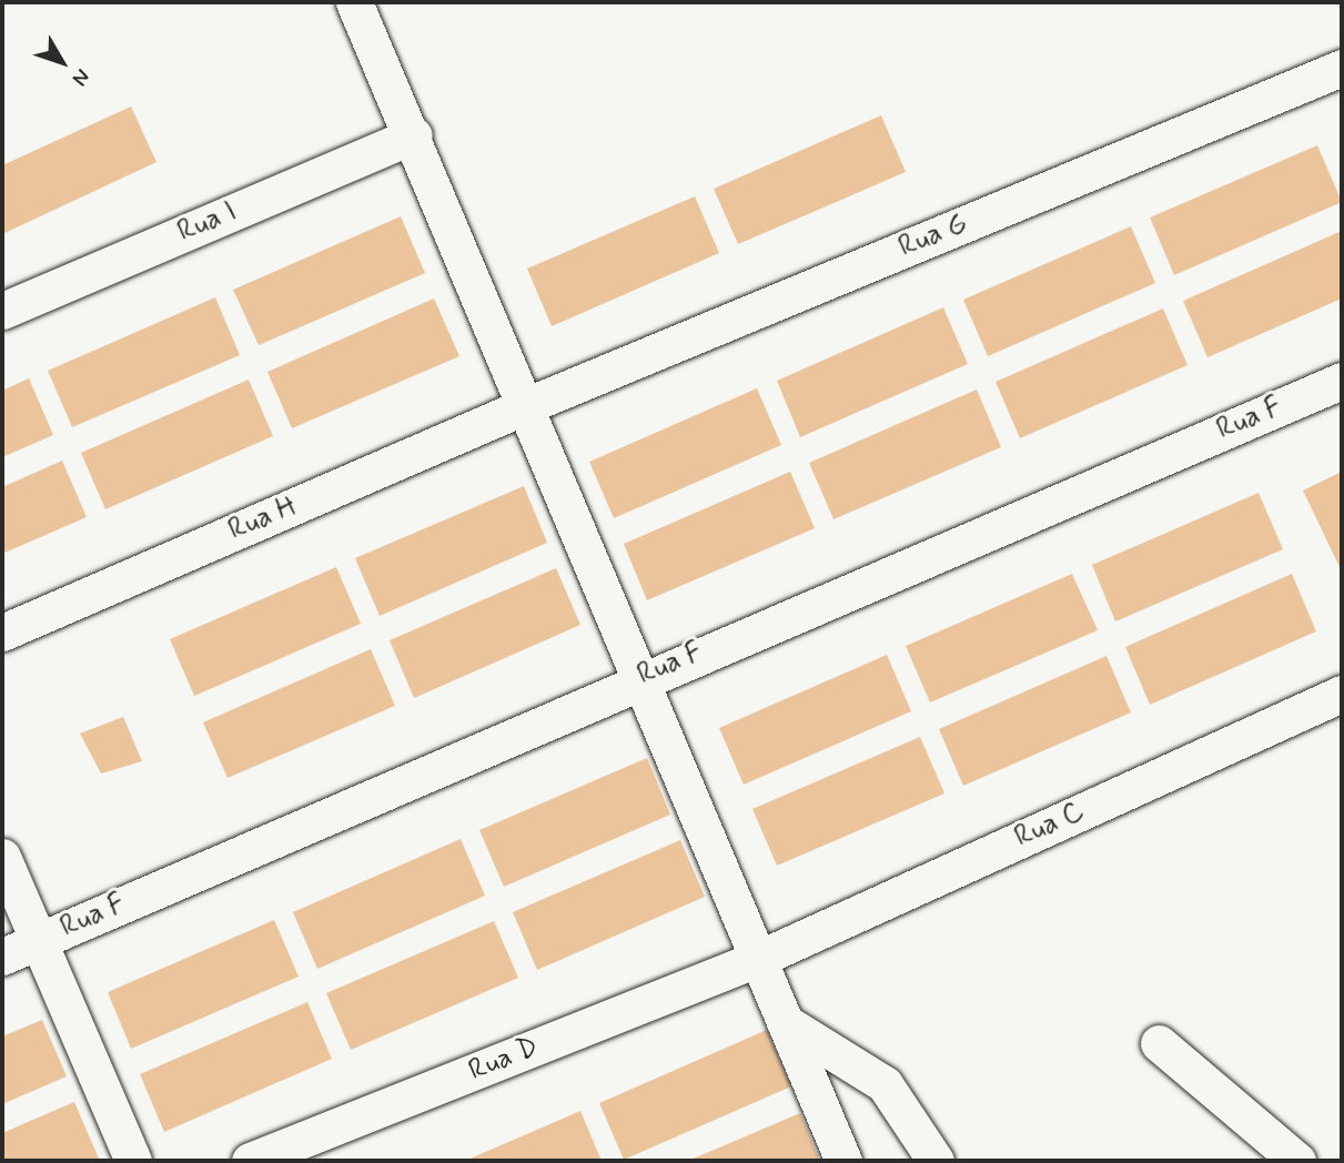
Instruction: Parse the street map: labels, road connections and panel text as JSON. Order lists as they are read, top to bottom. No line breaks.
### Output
{"streets":{"street":["Rua I","Rua G","Rua F","Rua H","Rua C","Rua D"]},"crossings":[["Rua G","Rua H"],["Rua C","Rua D"]],"north":"bottom right"}
